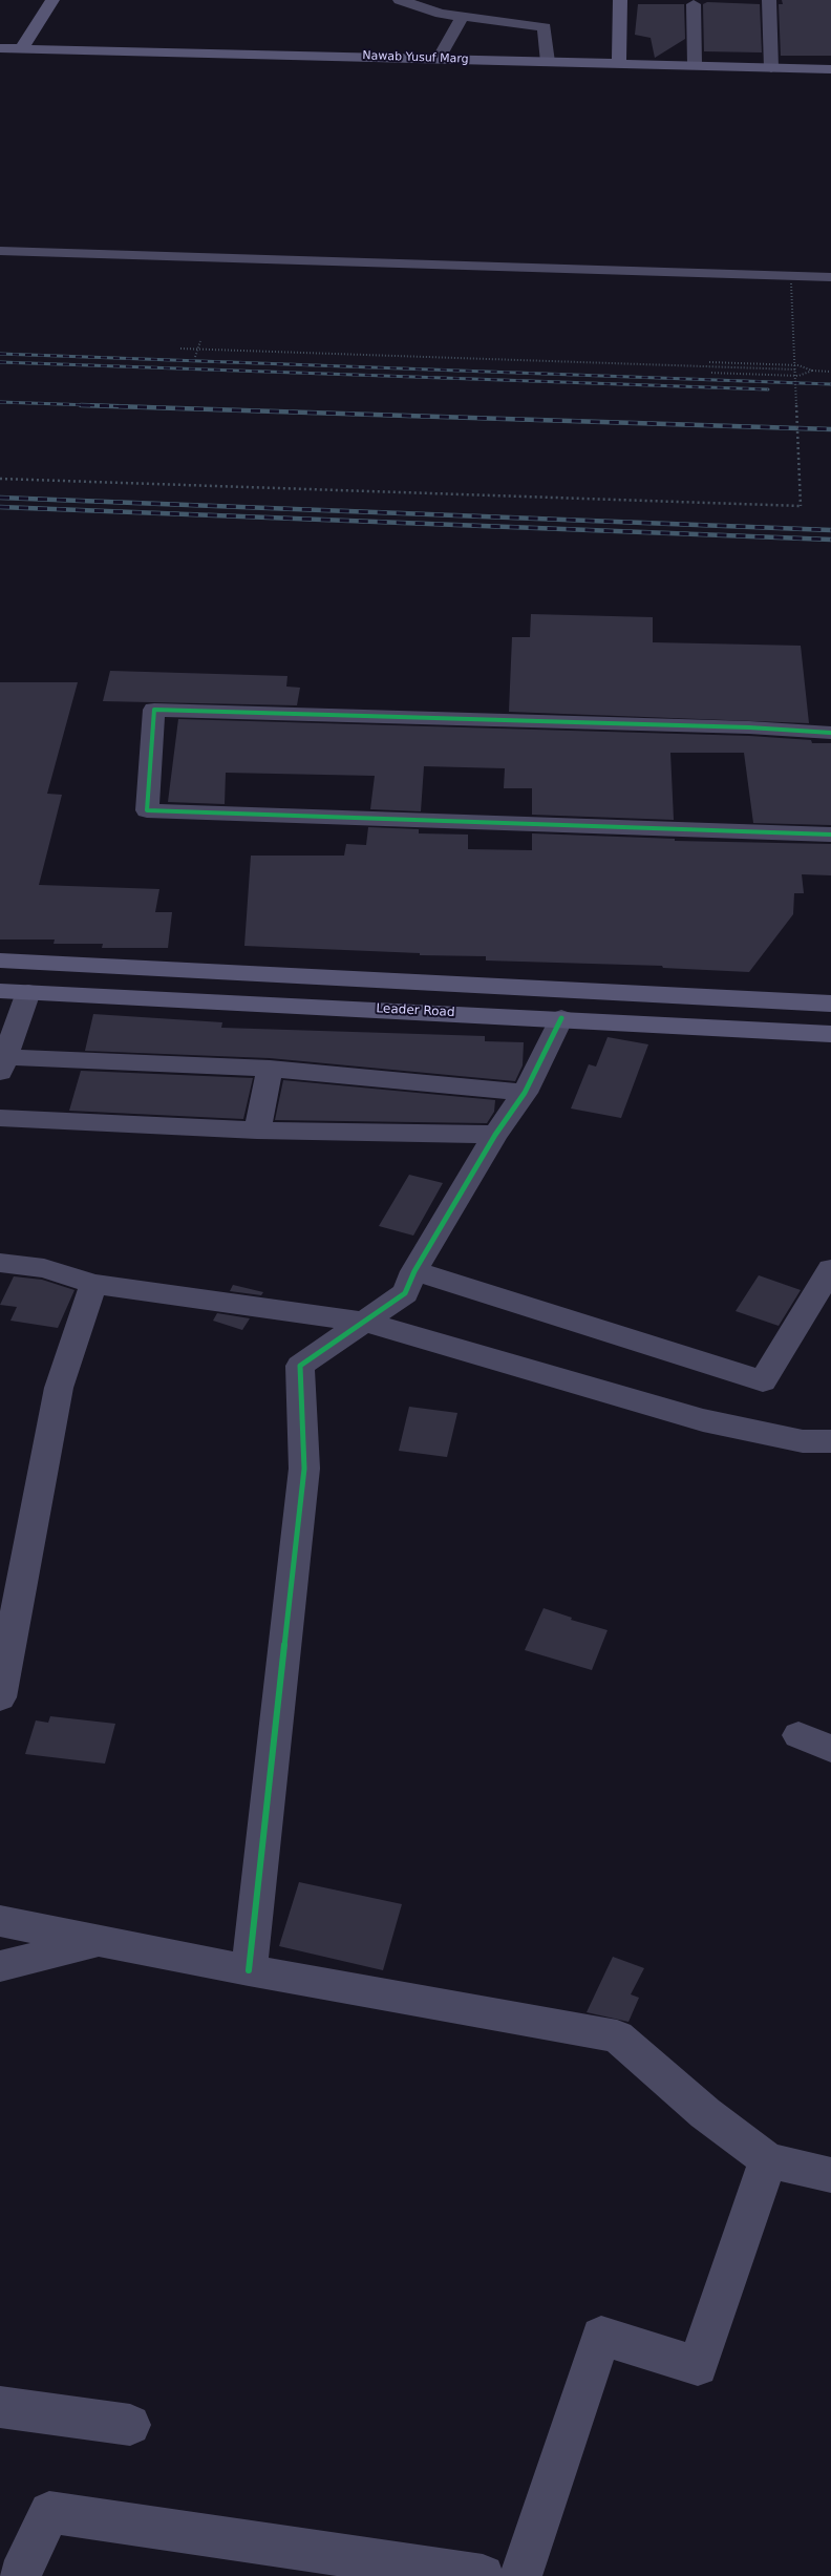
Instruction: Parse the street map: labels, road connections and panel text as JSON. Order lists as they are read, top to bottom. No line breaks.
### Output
{"streets":{"main road":["Nawab Yusuf Marg","Leader Road"]}}
